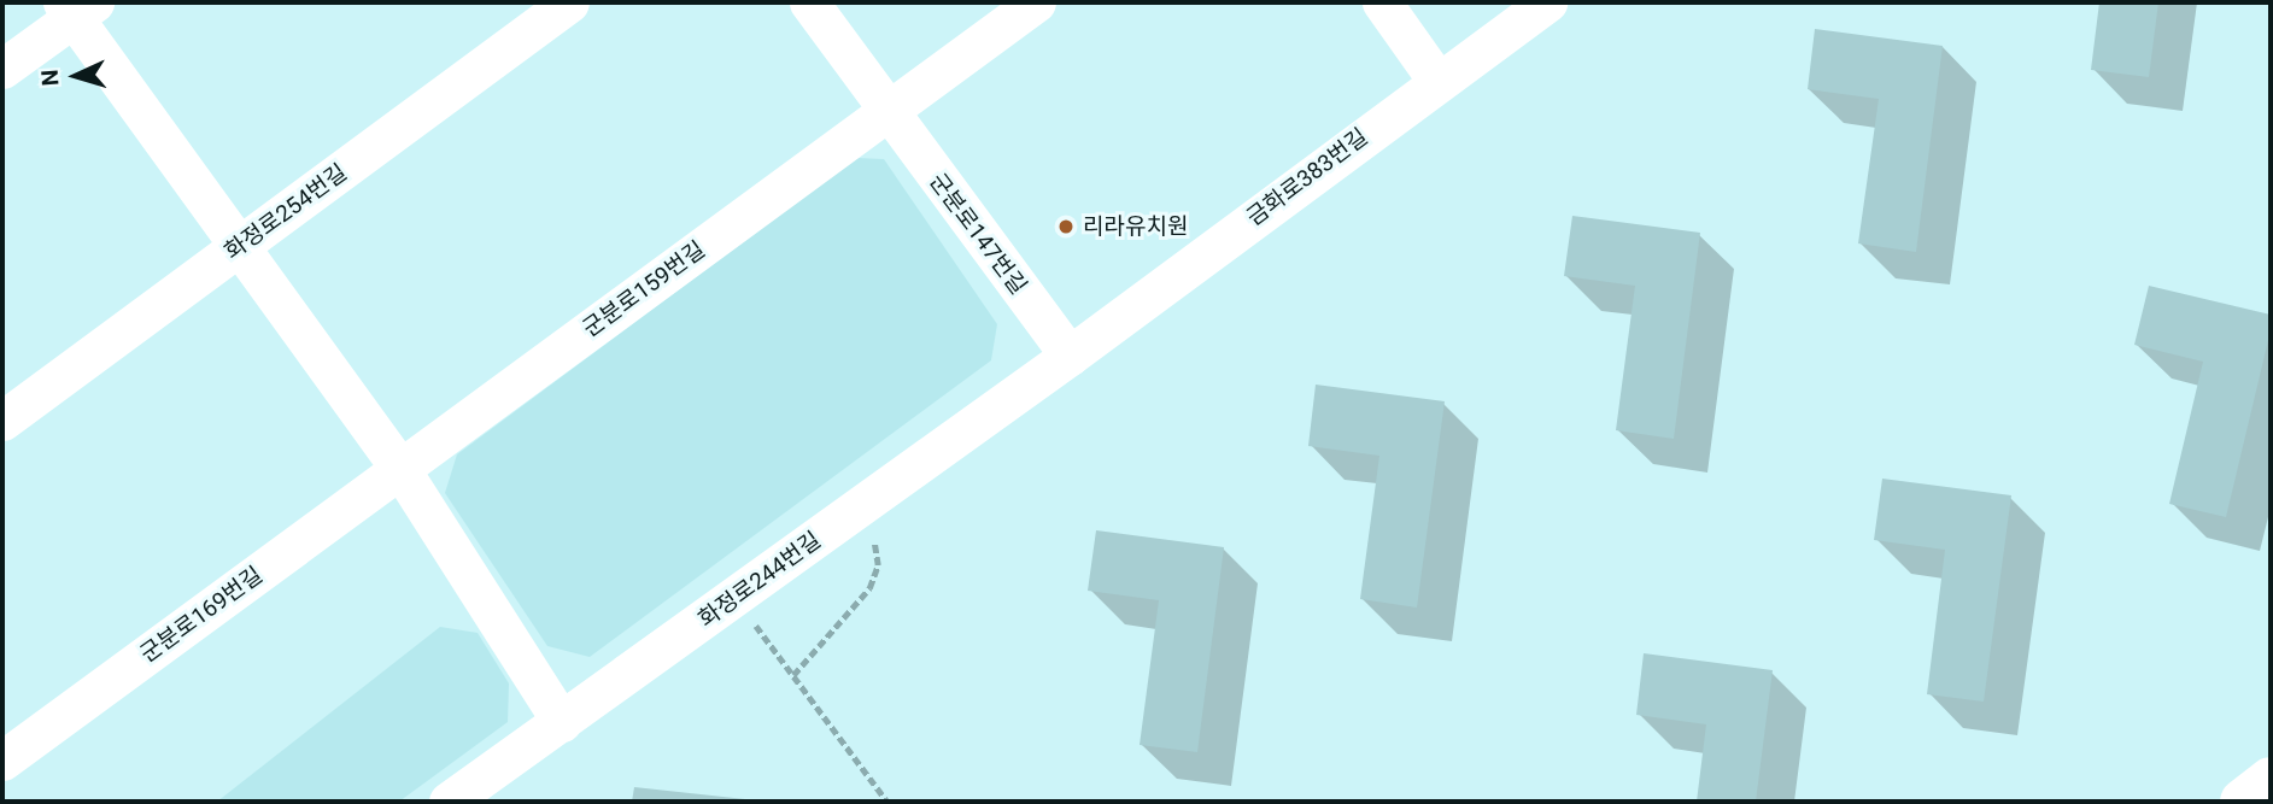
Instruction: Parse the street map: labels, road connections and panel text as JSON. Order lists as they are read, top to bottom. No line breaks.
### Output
{"streets":{"street":["금화로383번길","화정로254번길","군분로147번길","군분로159번길","화정로244번길","군분로169번길"]},"crossings":[["금화로383번길","군분로147번길"],["금화로383번길","화정로244번길"],["군분로147번길","군분로159번길"],["군분로147번길","화정로244번길"],["군분로159번길","군분로169번길"]],"places":["리라유치원"],"north":"left"}
